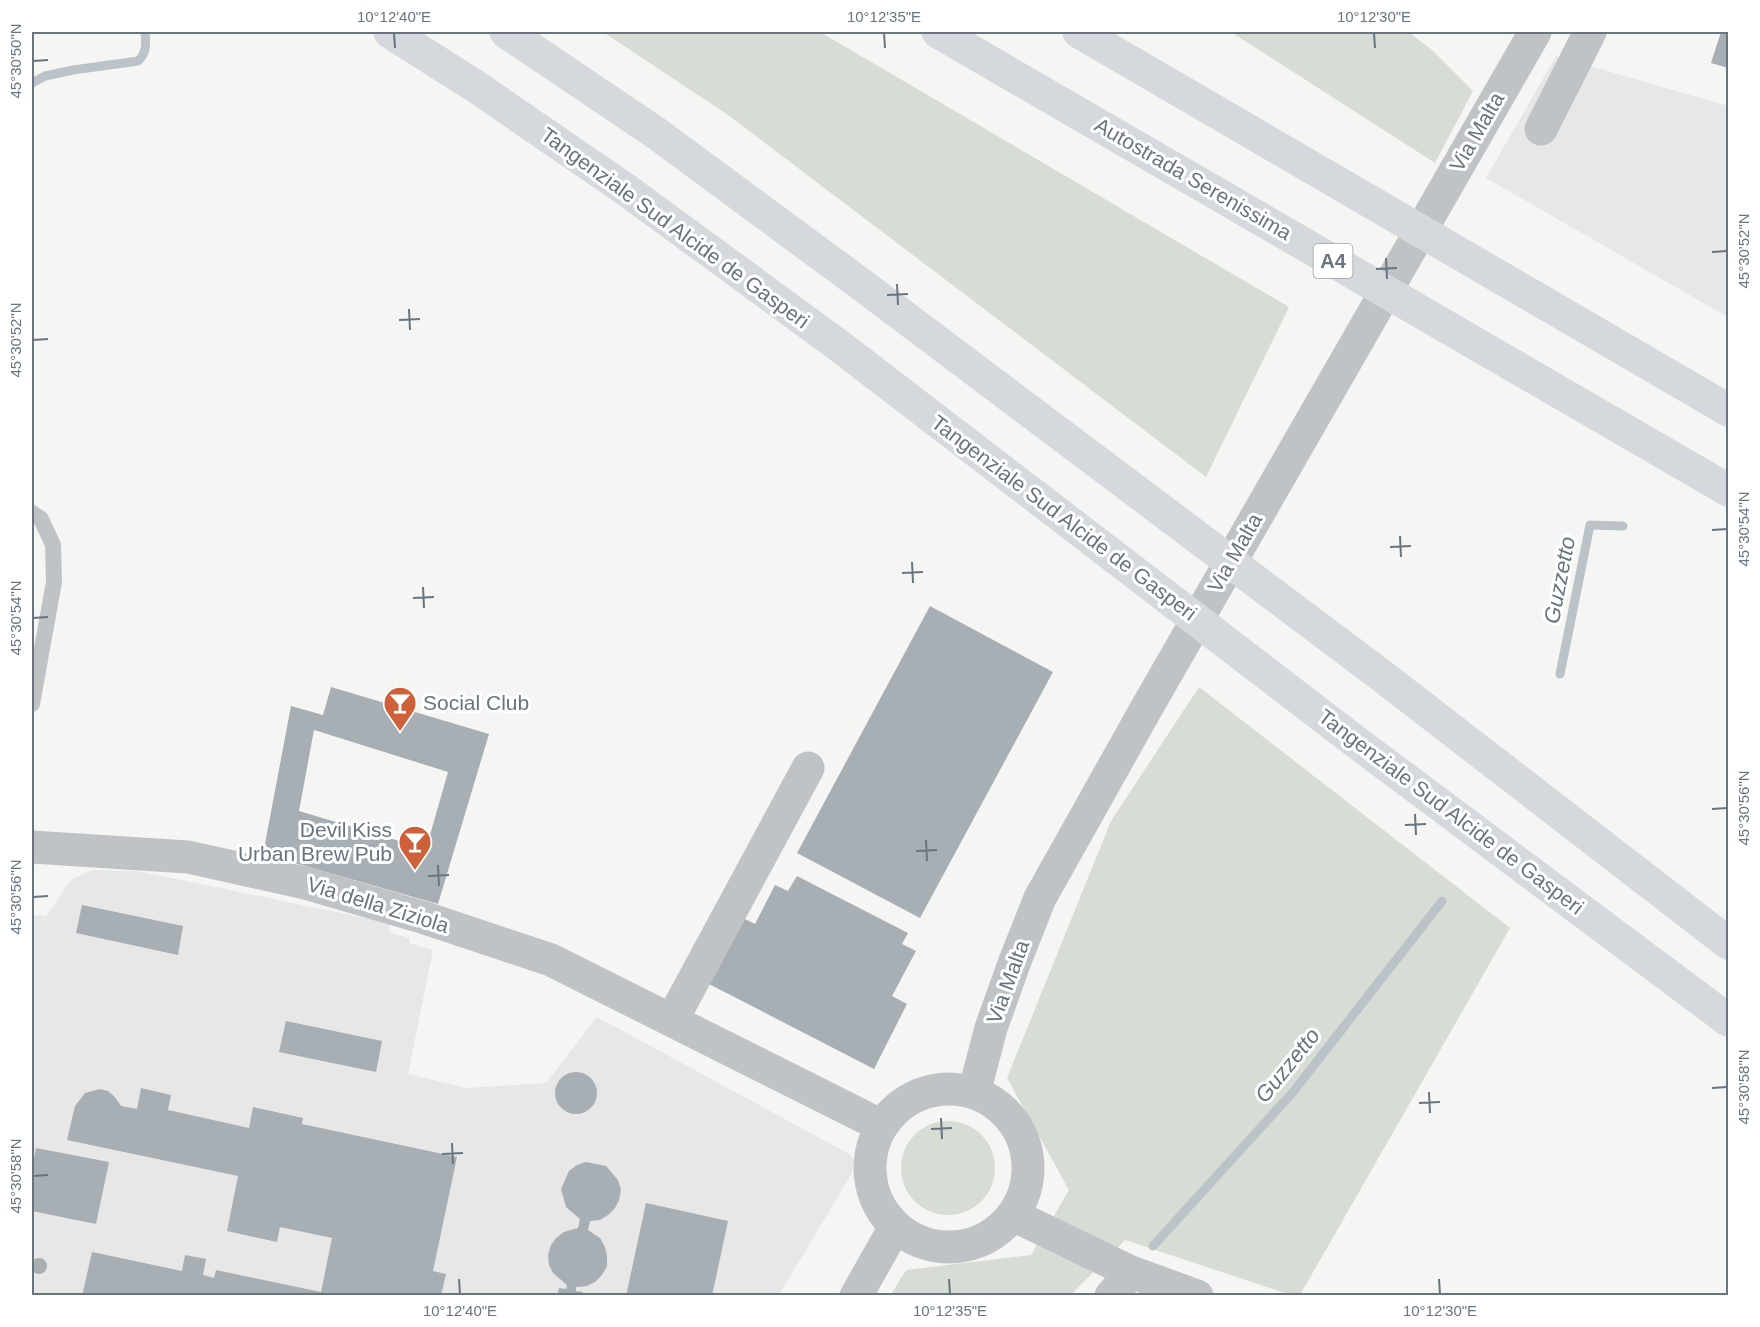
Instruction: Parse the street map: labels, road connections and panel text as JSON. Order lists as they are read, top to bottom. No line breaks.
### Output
{"streets":{"highway":["Autostrada Serenissima","Tangenziale Sud Alcide de Gasperi","A4"],"street":["Via Malta","Via della Ziziola"]},"crossings":[["Via Malta","Via della Ziziola"]],"water":["Guzzetto"],"places":{"bar":["Social Club","Devil Kiss Urban Brew Pub"]},"coordinates":["10°12'40\"E","10°12'35\"E","10°12'30\"E","45°30'50\"N","45°30'52\"N","45°30'54\"N","45°30'56\"N","45°30'58\"N"]}
